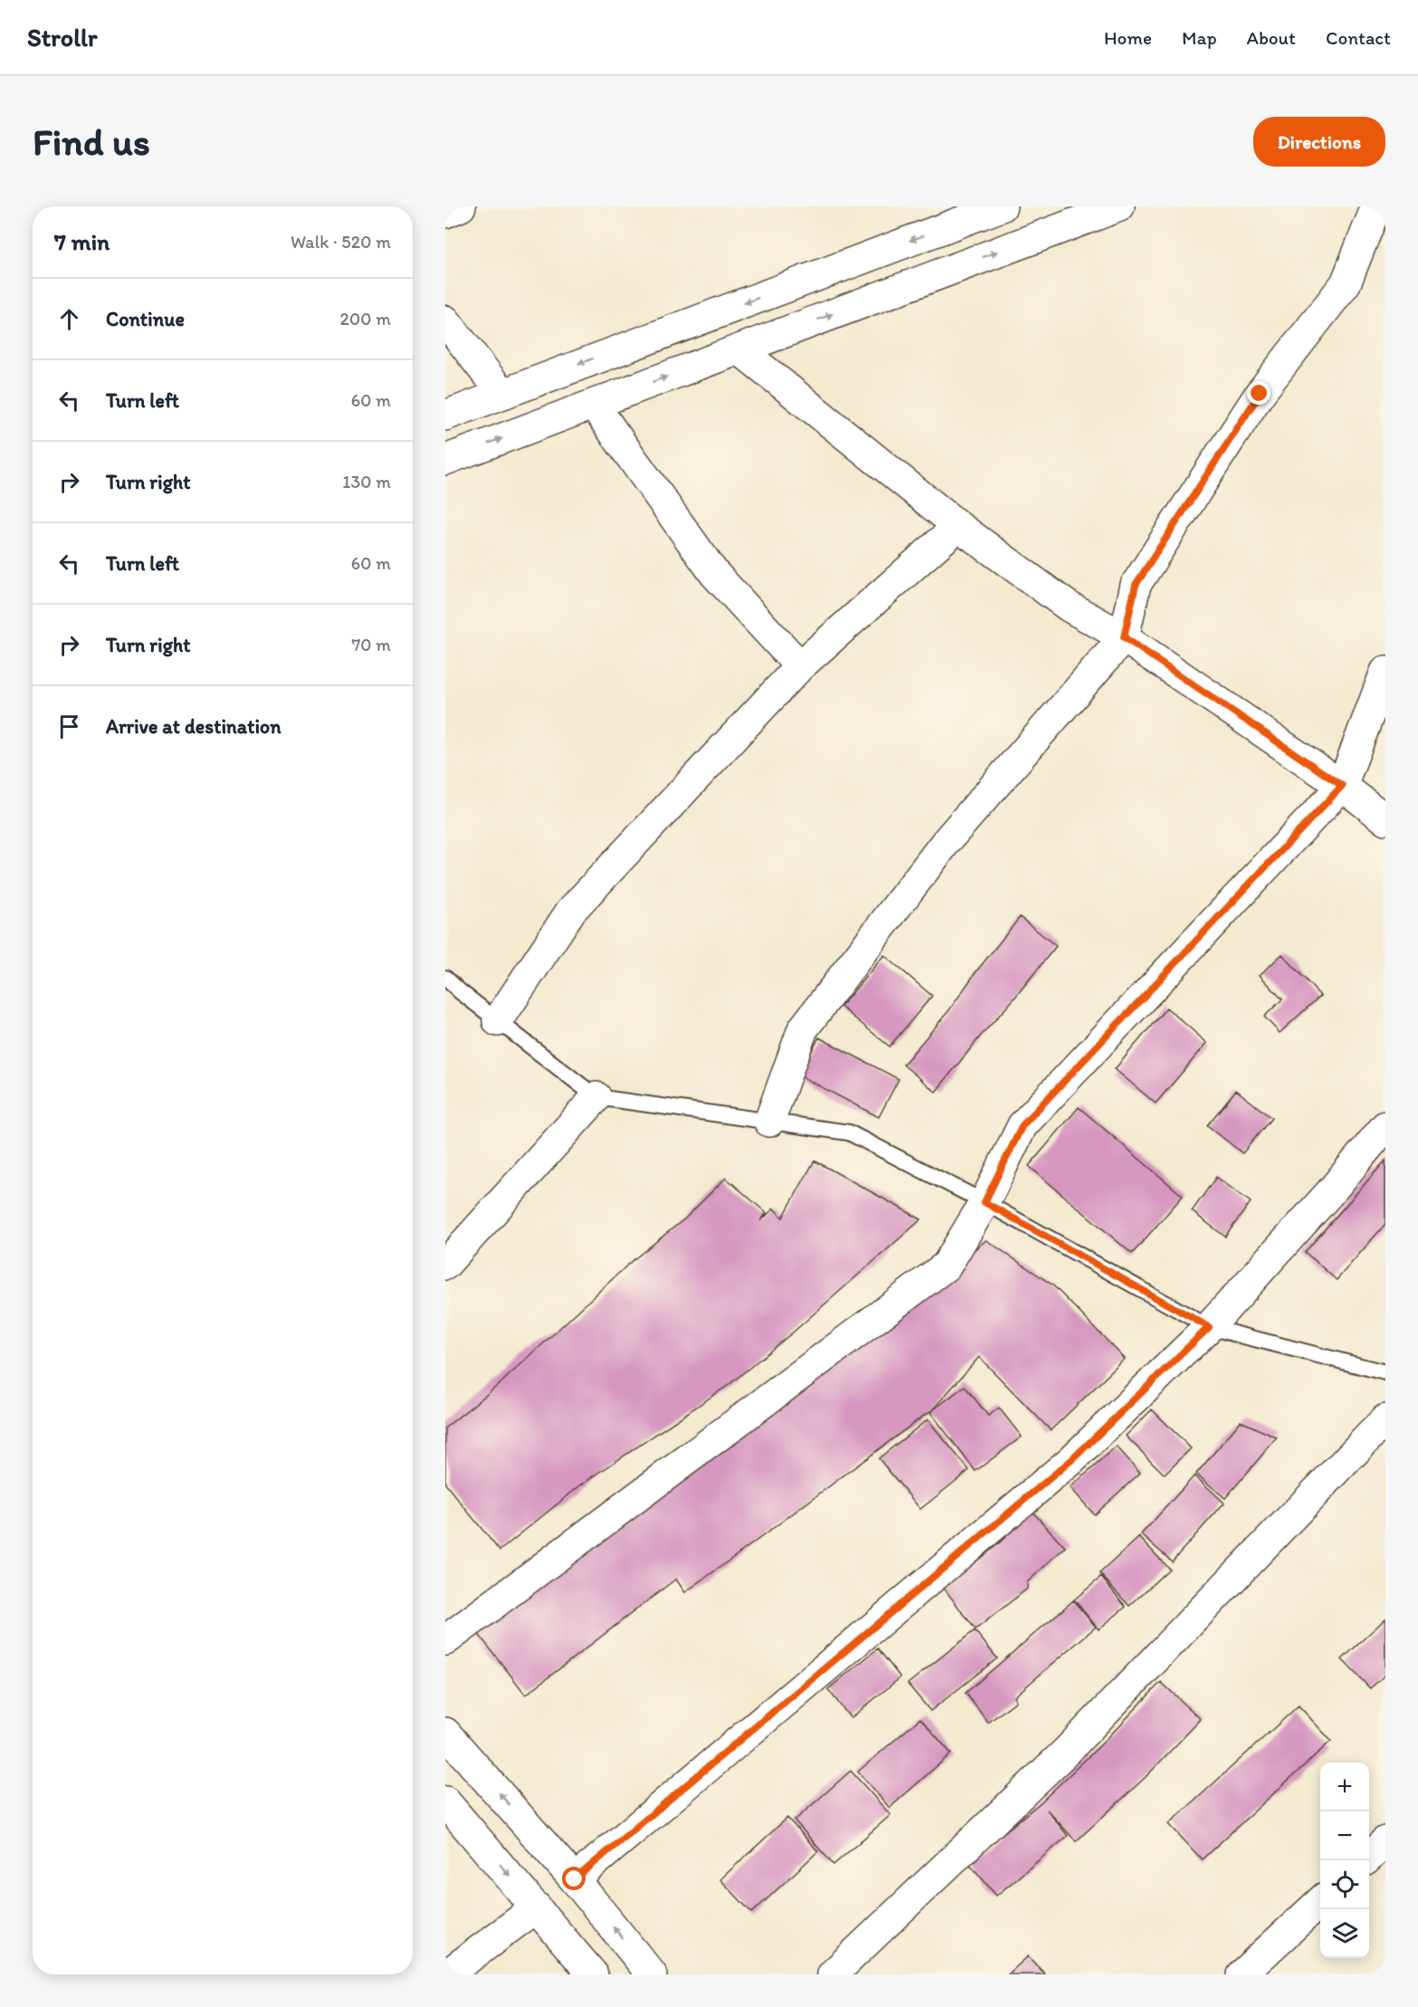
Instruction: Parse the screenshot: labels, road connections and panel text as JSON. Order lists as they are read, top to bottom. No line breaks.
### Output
{"page":{"header":"Strollr","nav":["Home","Map","About","Contact"],"buttons":"Directions","title":"Find us","heading":["7 min","Walk · 520 m"],"list":[["Continue","200 m"],["Turn left","60 m"],["Turn right","130 m"],["Turn left","60 m"],["Turn right","70 m"],"Arrive at destination"],"map_buttons":["+","−"]}}
